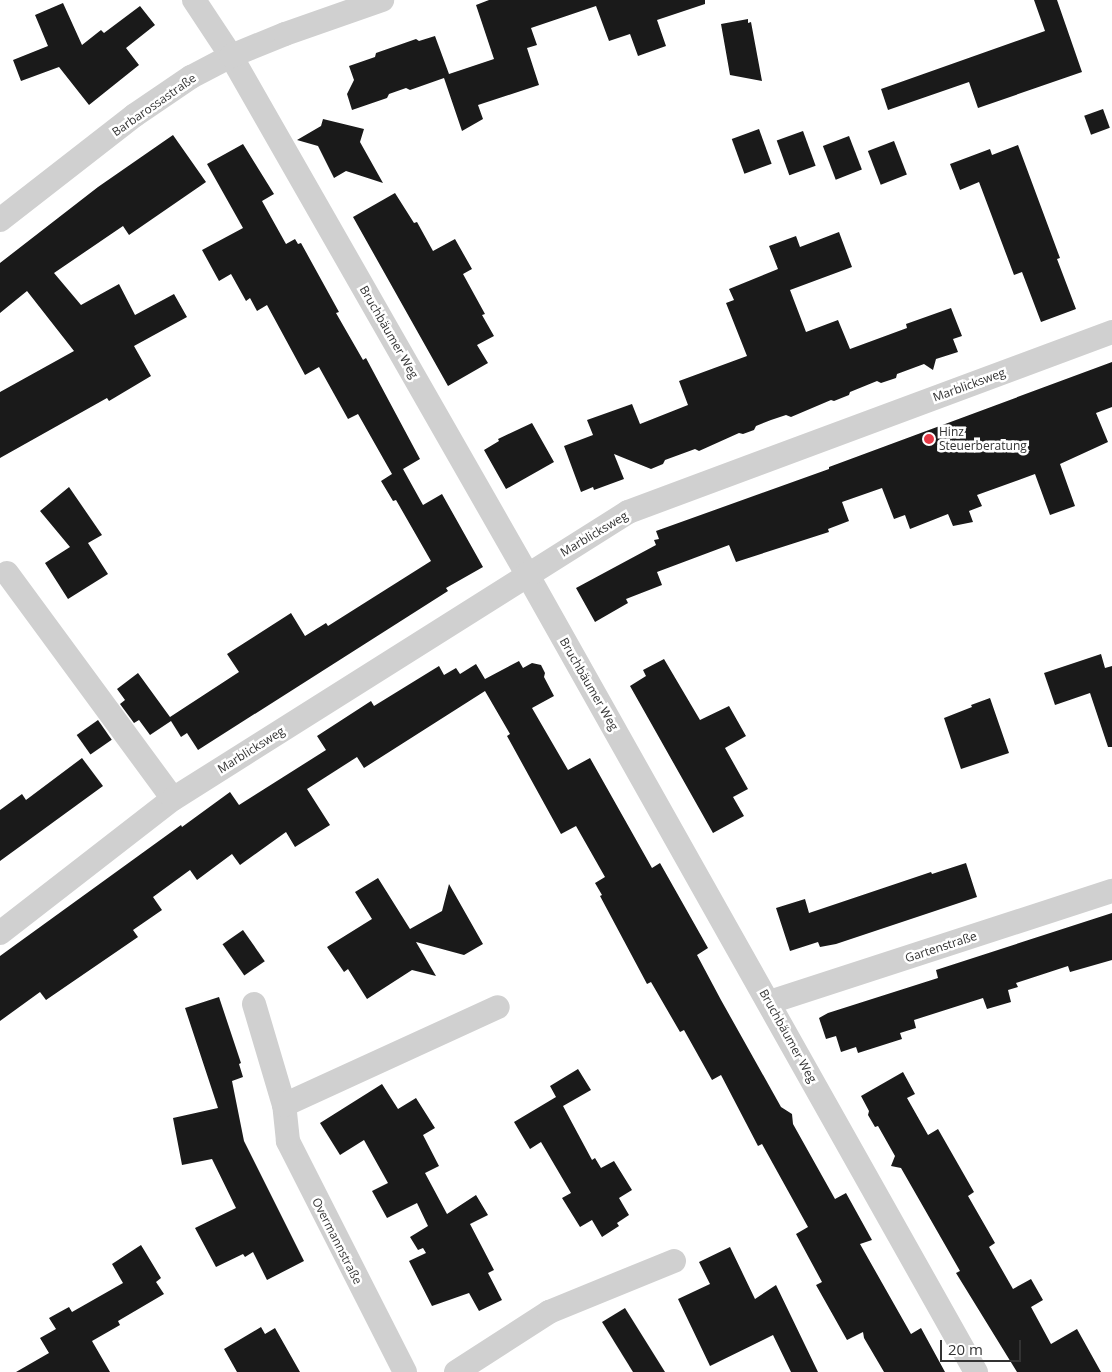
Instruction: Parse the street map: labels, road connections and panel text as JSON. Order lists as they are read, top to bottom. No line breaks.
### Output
{"streets":{"street":["Barbarossastraße","Bruchbäumer Weg","Marblicksweg","Gartenstraße","Overmannstraße"]},"crossings":[["Barbarossastraße","Bruchbäumer Weg"],["Bruchbäumer Weg","Marblicksweg"],["Bruchbäumer Weg","Gartenstraße"]],"places":["Hinz Steuerberatung"],"scale_bar":"20 m"}
